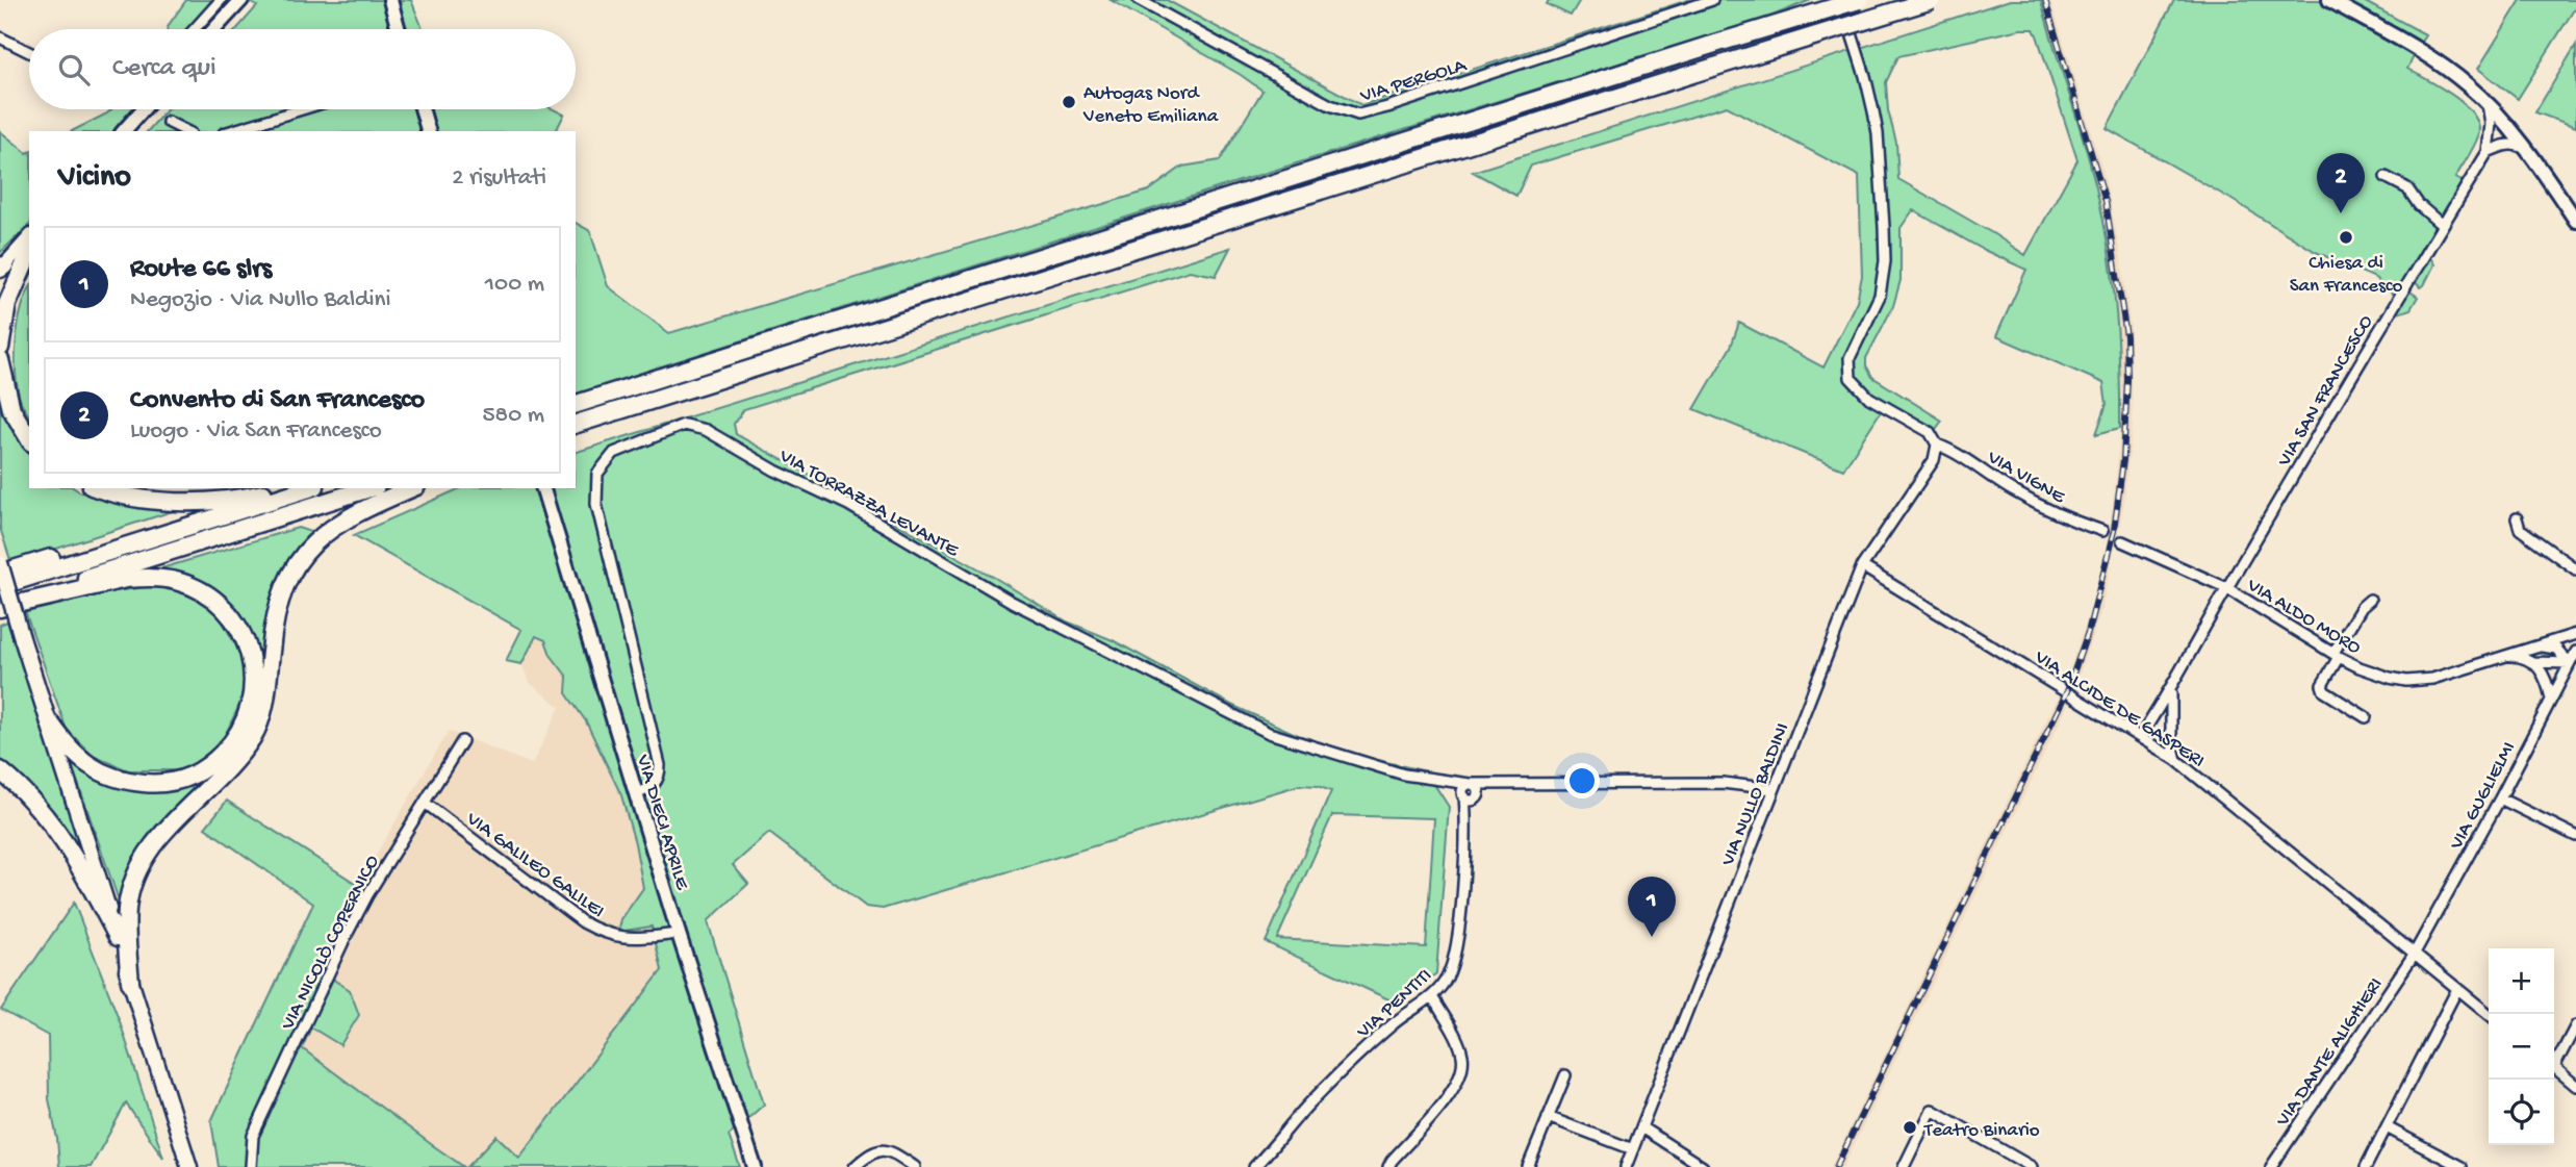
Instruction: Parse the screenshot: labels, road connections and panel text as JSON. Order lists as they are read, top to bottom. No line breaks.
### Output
{"streets":{"main road":["VIA DIECI APRILE"],"street":["VIA PERGOLA","VIA SAN FRANCESCO","VIA VIGNE","VIA TORRAZZA LEVANTE","VIA ALDO MORO","VIA ALCIDE DE GASPERI","VIA NULLO BALDINI","VIA GUGLIELMI","VIA GALILEO GALILEI","VIA NICOLÒ COPERNICO","VIA PENTITI","VIA DANTE ALIGHIERI"]},"crossings":[["VIA SAN FRANCESCO","VIA ALDO MORO"],["VIA SAN FRANCESCO","VIA ALCIDE DE GASPERI"],["VIA VIGNE","VIA NULLO BALDINI"],["VIA TORRAZZA LEVANTE","VIA NULLO BALDINI"],["VIA TORRAZZA LEVANTE","VIA DIECI APRILE"],["VIA TORRAZZA LEVANTE","VIA PENTITI"],["VIA ALCIDE DE GASPERI","VIA NULLO BALDINI"],["VIA ALCIDE DE GASPERI","VIA GUGLIELMI"],["VIA ALCIDE DE GASPERI","VIA DANTE ALIGHIERI"],["VIA GUGLIELMI","VIA DANTE ALIGHIERI"],["VIA DIECI APRILE","VIA GALILEO GALILEI"],["VIA GALILEO GALILEI","VIA NICOLÒ COPERNICO"]],"places":["Autogas Nord Veneto Emiliana","Chiesa di San Francesco","Teatro Binario"],"page":{"search":"Cerca qui","heading":["Vicino","2 risultati"],"pins":["2","1"],"list":[{"mark":"1","name":"Route 66 slrs","note":"Negozio · Via Nullo Baldini","value":"100 m"},{"mark":"2","name":"Convento di San Francesco","note":"Luogo · Via San Francesco","value":"580 m"}],"map_buttons":["+","−"]}}
